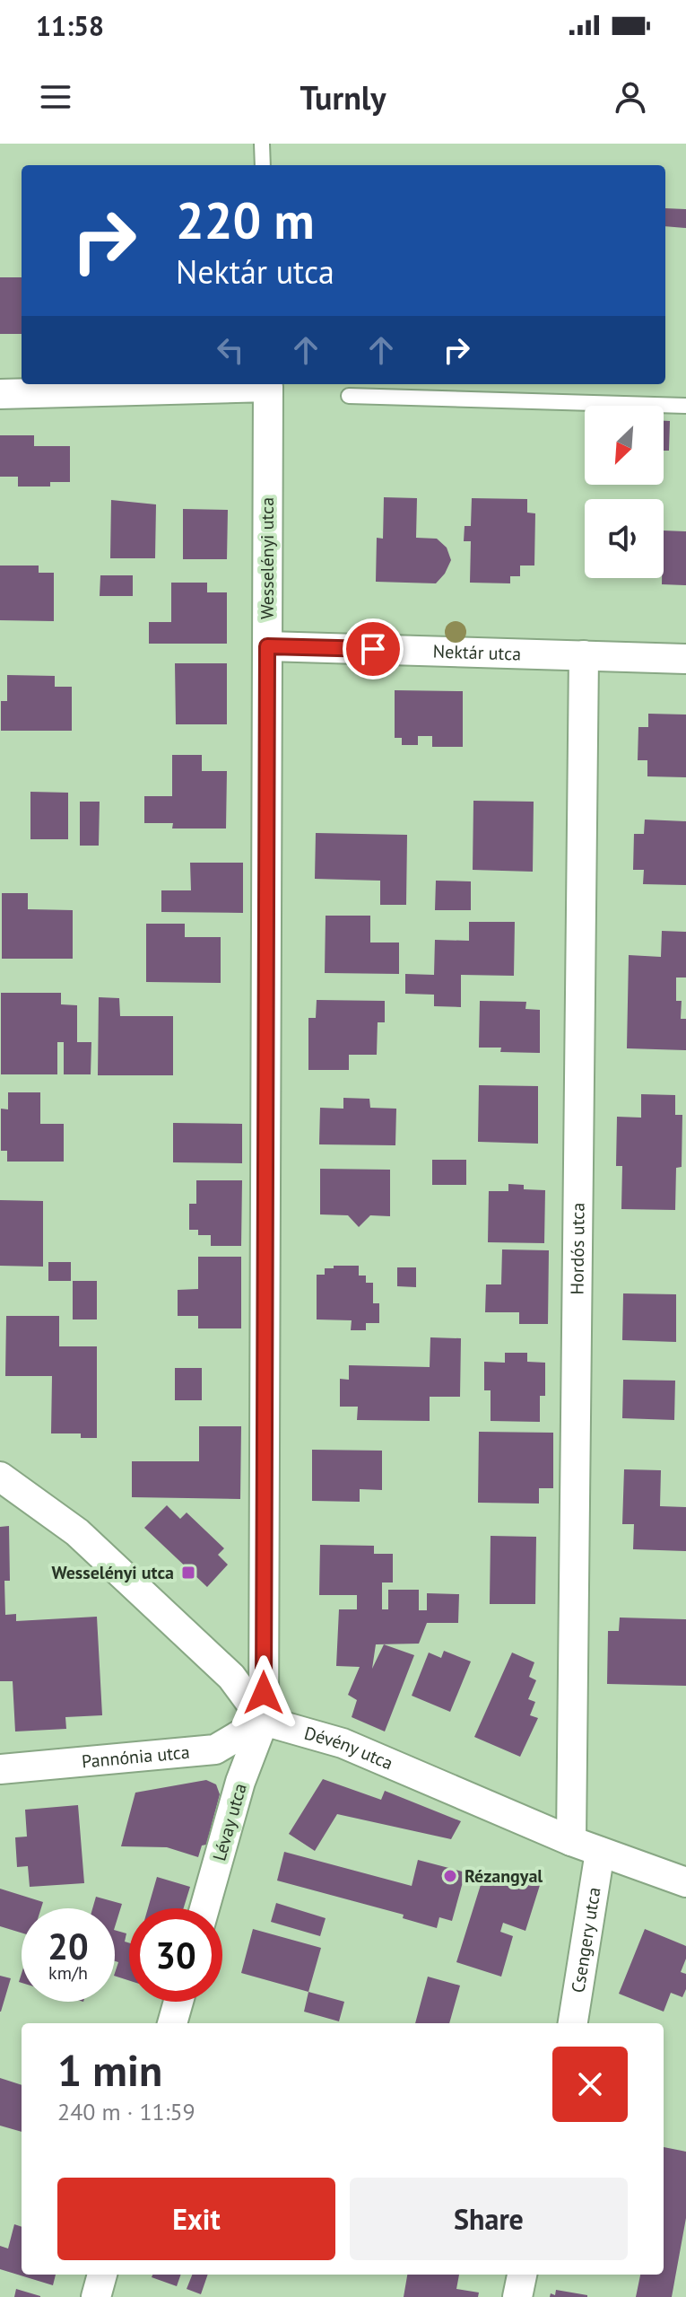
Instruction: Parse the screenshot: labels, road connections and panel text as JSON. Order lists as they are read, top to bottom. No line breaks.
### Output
{"streets":{"street":["Wesselényi utca","Nektár utca","Hordós utca","Dévény utca","Pannónia utca","Lévay utca","Csengery utca"]},"crossings":[["Wesselényi utca","Nektár utca"],["Wesselényi utca","Dévény utca"],["Wesselényi utca","Pannónia utca"],["Wesselényi utca","Lévay utca"],["Nektár utca","Hordós utca"],["Hordós utca","Dévény utca"],["Dévény utca","Pannónia utca"],["Dévény utca","Lévay utca"],["Dévény utca","Csengery utca"],["Pannónia utca","Lévay utca"]],"places":{"transit":["Wesselényi utca"],"other":["Rézangyal"]},"north":"bottom left","page":{"status":"11:58","header":"Turnly","turn":["220 m","Nektár utca"],"speed":"20 km/h","limit":"30","heading":["1 min","240 m · 11:59"],"buttons":["Exit","Share"]}}
